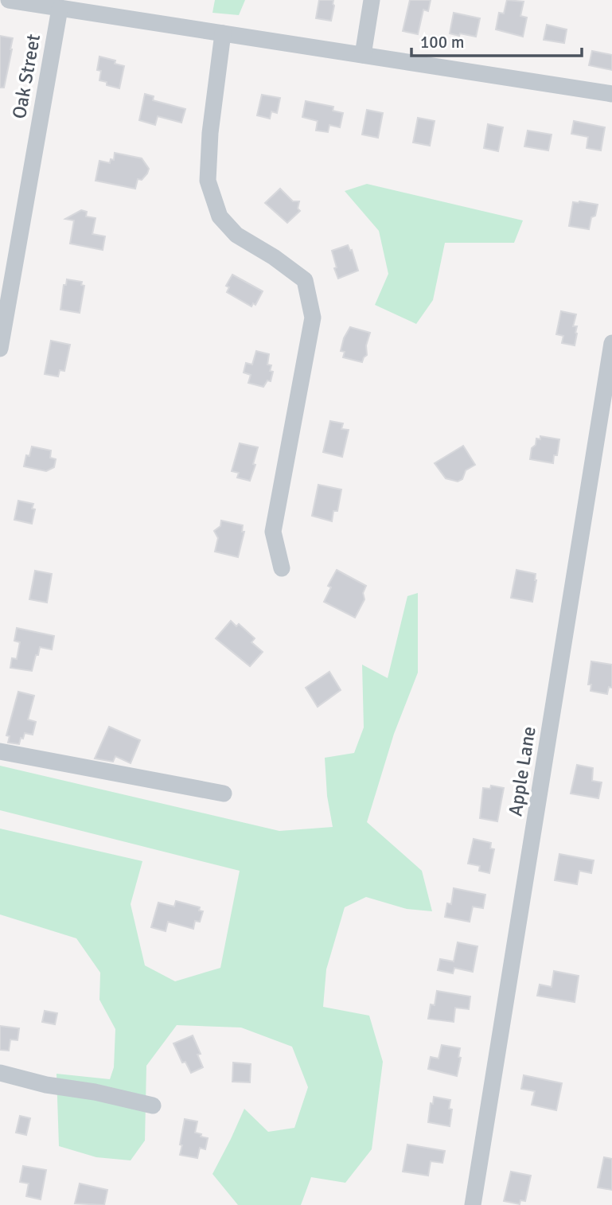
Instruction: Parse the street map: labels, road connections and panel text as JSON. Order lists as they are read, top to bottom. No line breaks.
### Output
{"streets":{"street":["Oak Street","Apple Lane"]},"scale_bar":"100 m"}
